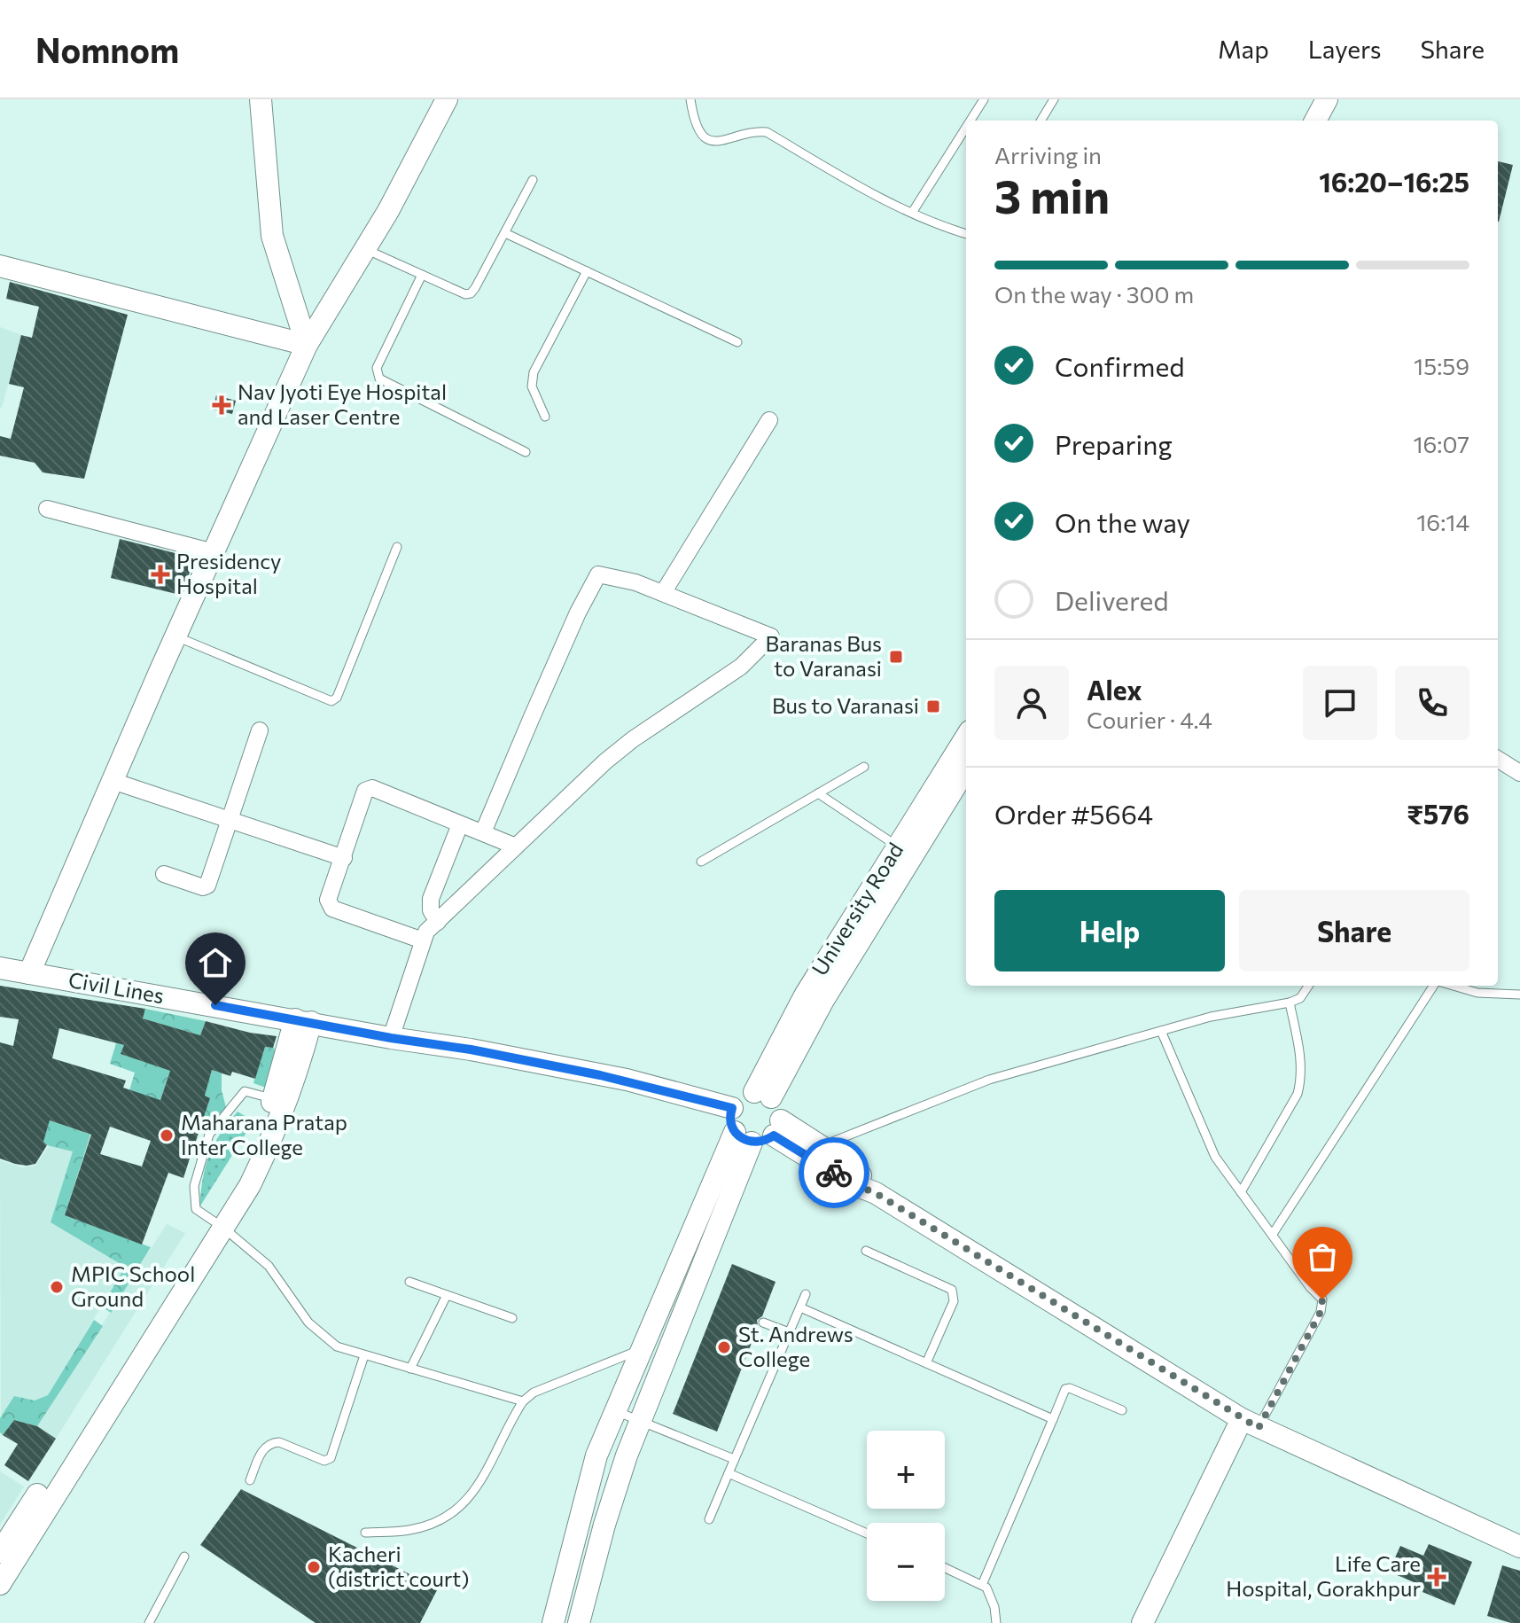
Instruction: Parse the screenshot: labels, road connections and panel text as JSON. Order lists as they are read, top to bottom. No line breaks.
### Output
{"streets":{"main road":["University Road","Civil Lines"]},"crossings":[["University Road","Civil Lines"]],"places":{"health":["Nav Jyoti Eye Hospital and Laser Centre","Presidency Hospital","Life Care Hospital, Gorakhpur"],"transit":["Baranas Bus to Varanasi","Bus to Varanasi"],"other":["Maharana Pratap Inter College","MPIC School Ground","St. Andrews College","Kacheri (district court)"]},"page":{"header":"Nomnom","nav":["Map","Layers","Share"],"heading":["3 min","Arriving in","16:20–16:25"],"panel":["Alex","Courier · 4.4","Order #5664","₹576"],"bar":"On the way · 300 m","list":[["Confirmed","15:59"],["Preparing","16:07"],["On the way","16:14"],"Delivered"],"buttons":["Help","Share"],"map_buttons":["+","−"]}}
